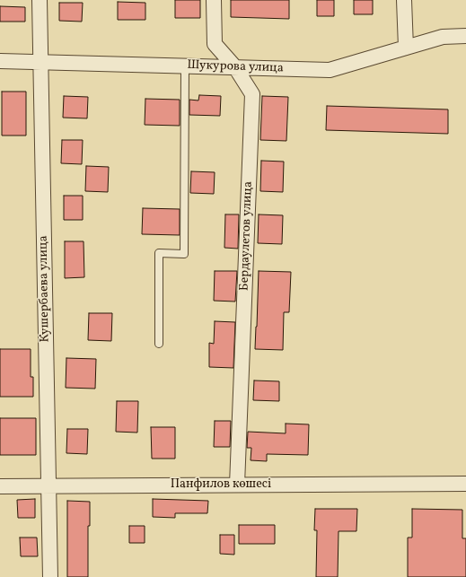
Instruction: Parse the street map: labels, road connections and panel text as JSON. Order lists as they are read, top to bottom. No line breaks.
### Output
{"streets":{"street":["Шукурова улица","Бердаулетов улица","Кушербаева улица","Панфилов көшесі"]},"crossings":[["Шукурова улица","Бердаулетов улица"],["Шукурова улица","Кушербаева улица"],["Бердаулетов улица","Панфилов көшесі"],["Кушербаева улица","Панфилов көшесі"]]}
